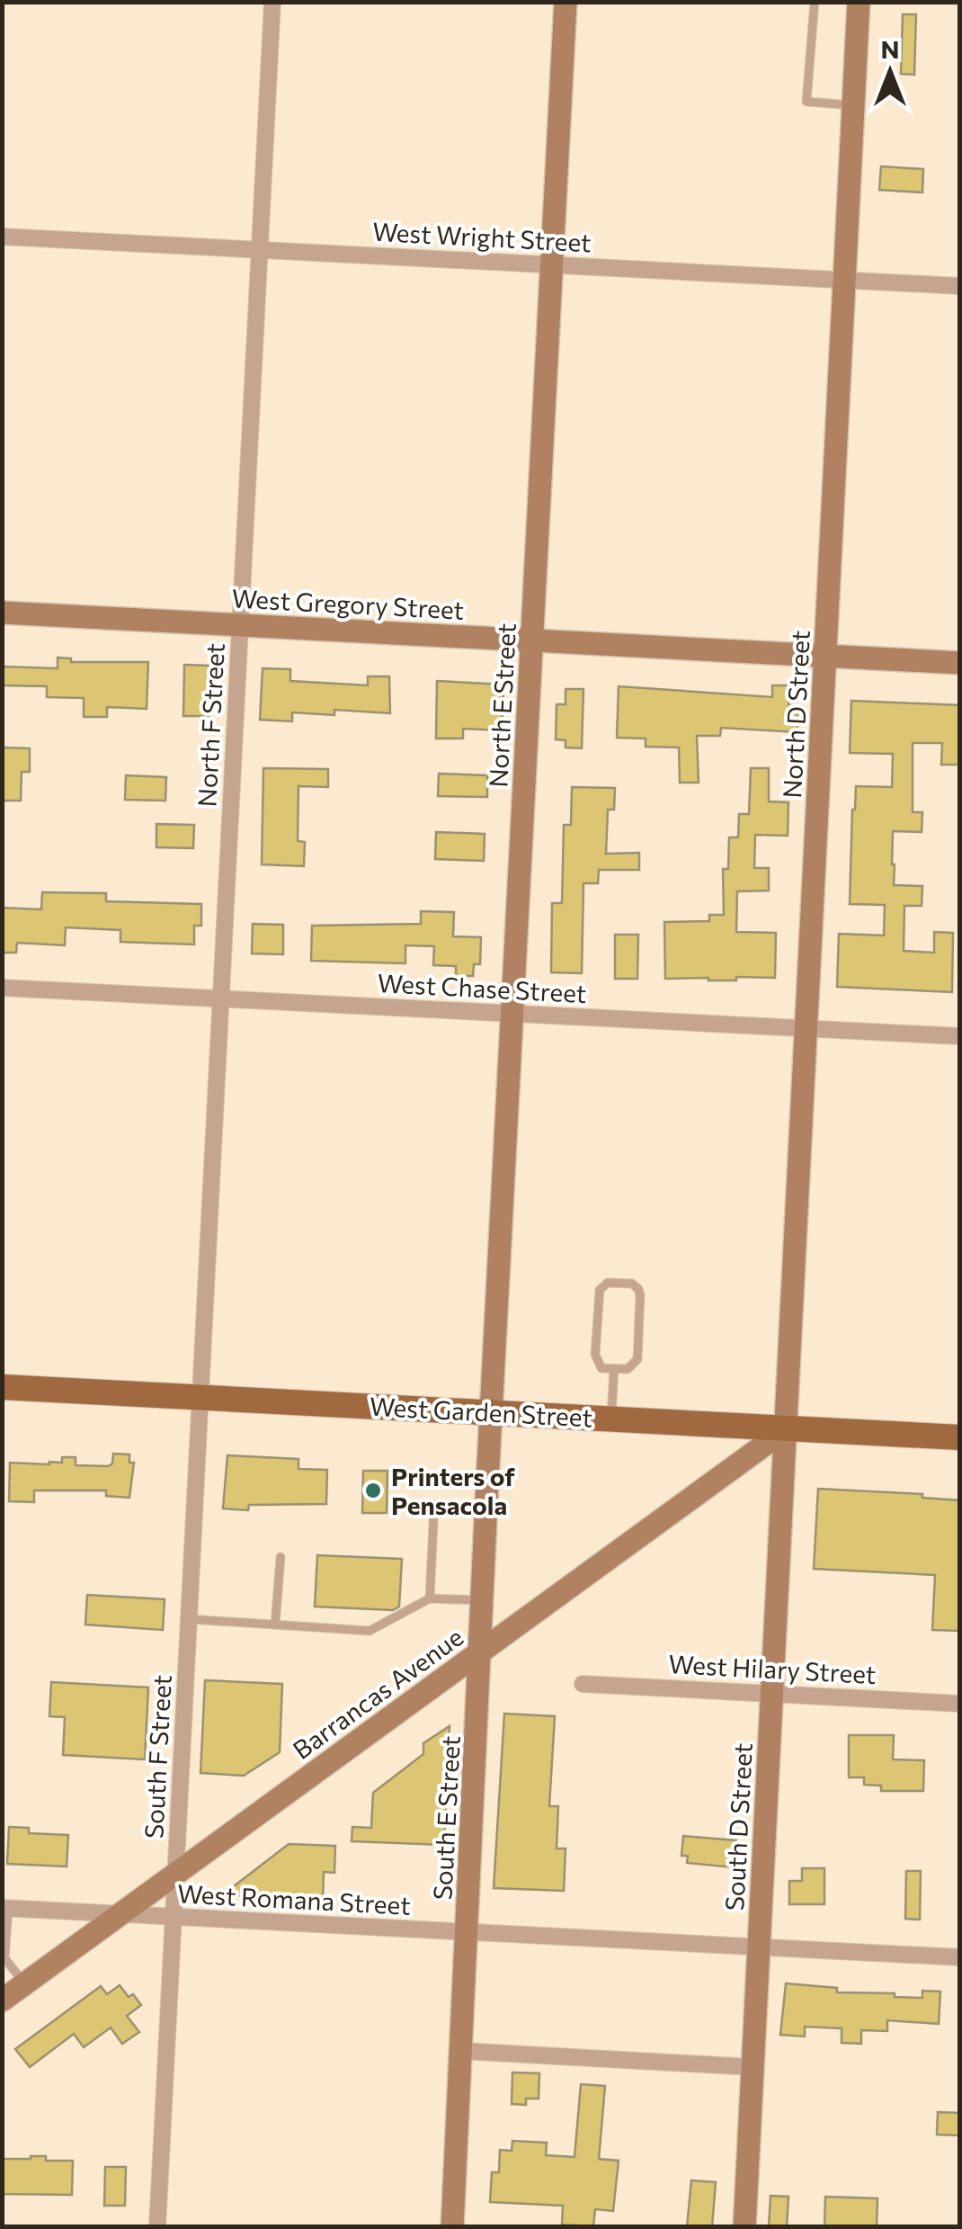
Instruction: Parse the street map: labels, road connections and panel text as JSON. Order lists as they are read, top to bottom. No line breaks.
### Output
{"streets":{"main road":["West Garden Street"],"street":["West Wright Street","West Gregory Street","North E Street","North D Street","North F Street","West Chase Street","West Hilary Street","Barrancas Avenue","South F Street","South E Street","South D Street","West Romana Street"]},"crossings":[["West Wright Street","North E Street"],["West Wright Street","North D Street"],["West Wright Street","North F Street"],["West Gregory Street","North E Street"],["West Gregory Street","North D Street"],["West Gregory Street","North F Street"],["North E Street","West Chase Street"],["North E Street","West Garden Street"],["North E Street","South E Street"],["North D Street","West Chase Street"],["North D Street","West Garden Street"],["North D Street","Barrancas Avenue"],["North D Street","South D Street"],["North F Street","West Chase Street"],["North F Street","West Garden Street"],["North F Street","South F Street"],["West Garden Street","Barrancas Avenue"],["West Garden Street","South F Street"],["West Garden Street","South E Street"],["West Garden Street","South D Street"],["West Hilary Street","South D Street"],["Barrancas Avenue","South F Street"],["Barrancas Avenue","South E Street"],["Barrancas Avenue","South D Street"],["Barrancas Avenue","West Romana Street"],["South F Street","West Romana Street"],["South E Street","West Romana Street"],["South D Street","West Romana Street"]],"places":["Printers of Pensacola"],"north":"top"}
